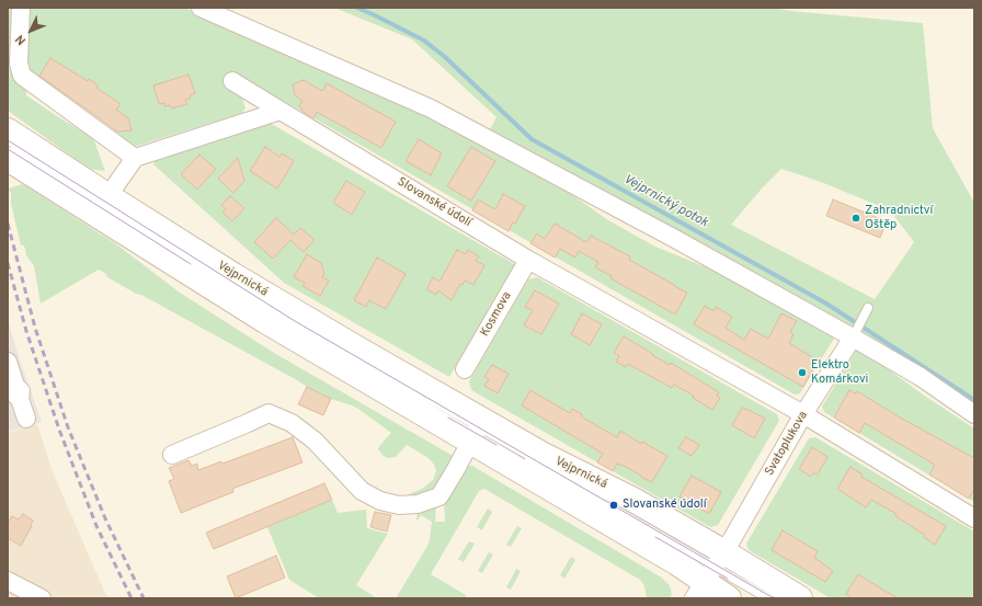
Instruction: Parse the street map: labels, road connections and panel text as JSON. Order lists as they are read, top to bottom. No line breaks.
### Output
{"streets":{"main road":["Vejprnická"],"street":["Slovanské údolí","Kosmova","Svatoplukova"]},"crossings":[["Slovanské údolí","Kosmova"],["Slovanské údolí","Svatoplukova"],["Vejprnická","Svatoplukova"]],"water":["Vejprnický potok"],"places":["Zahradnictví Oštěp","Elektro Komárkovi","Slovanské údolí"],"north":"bottom left"}
